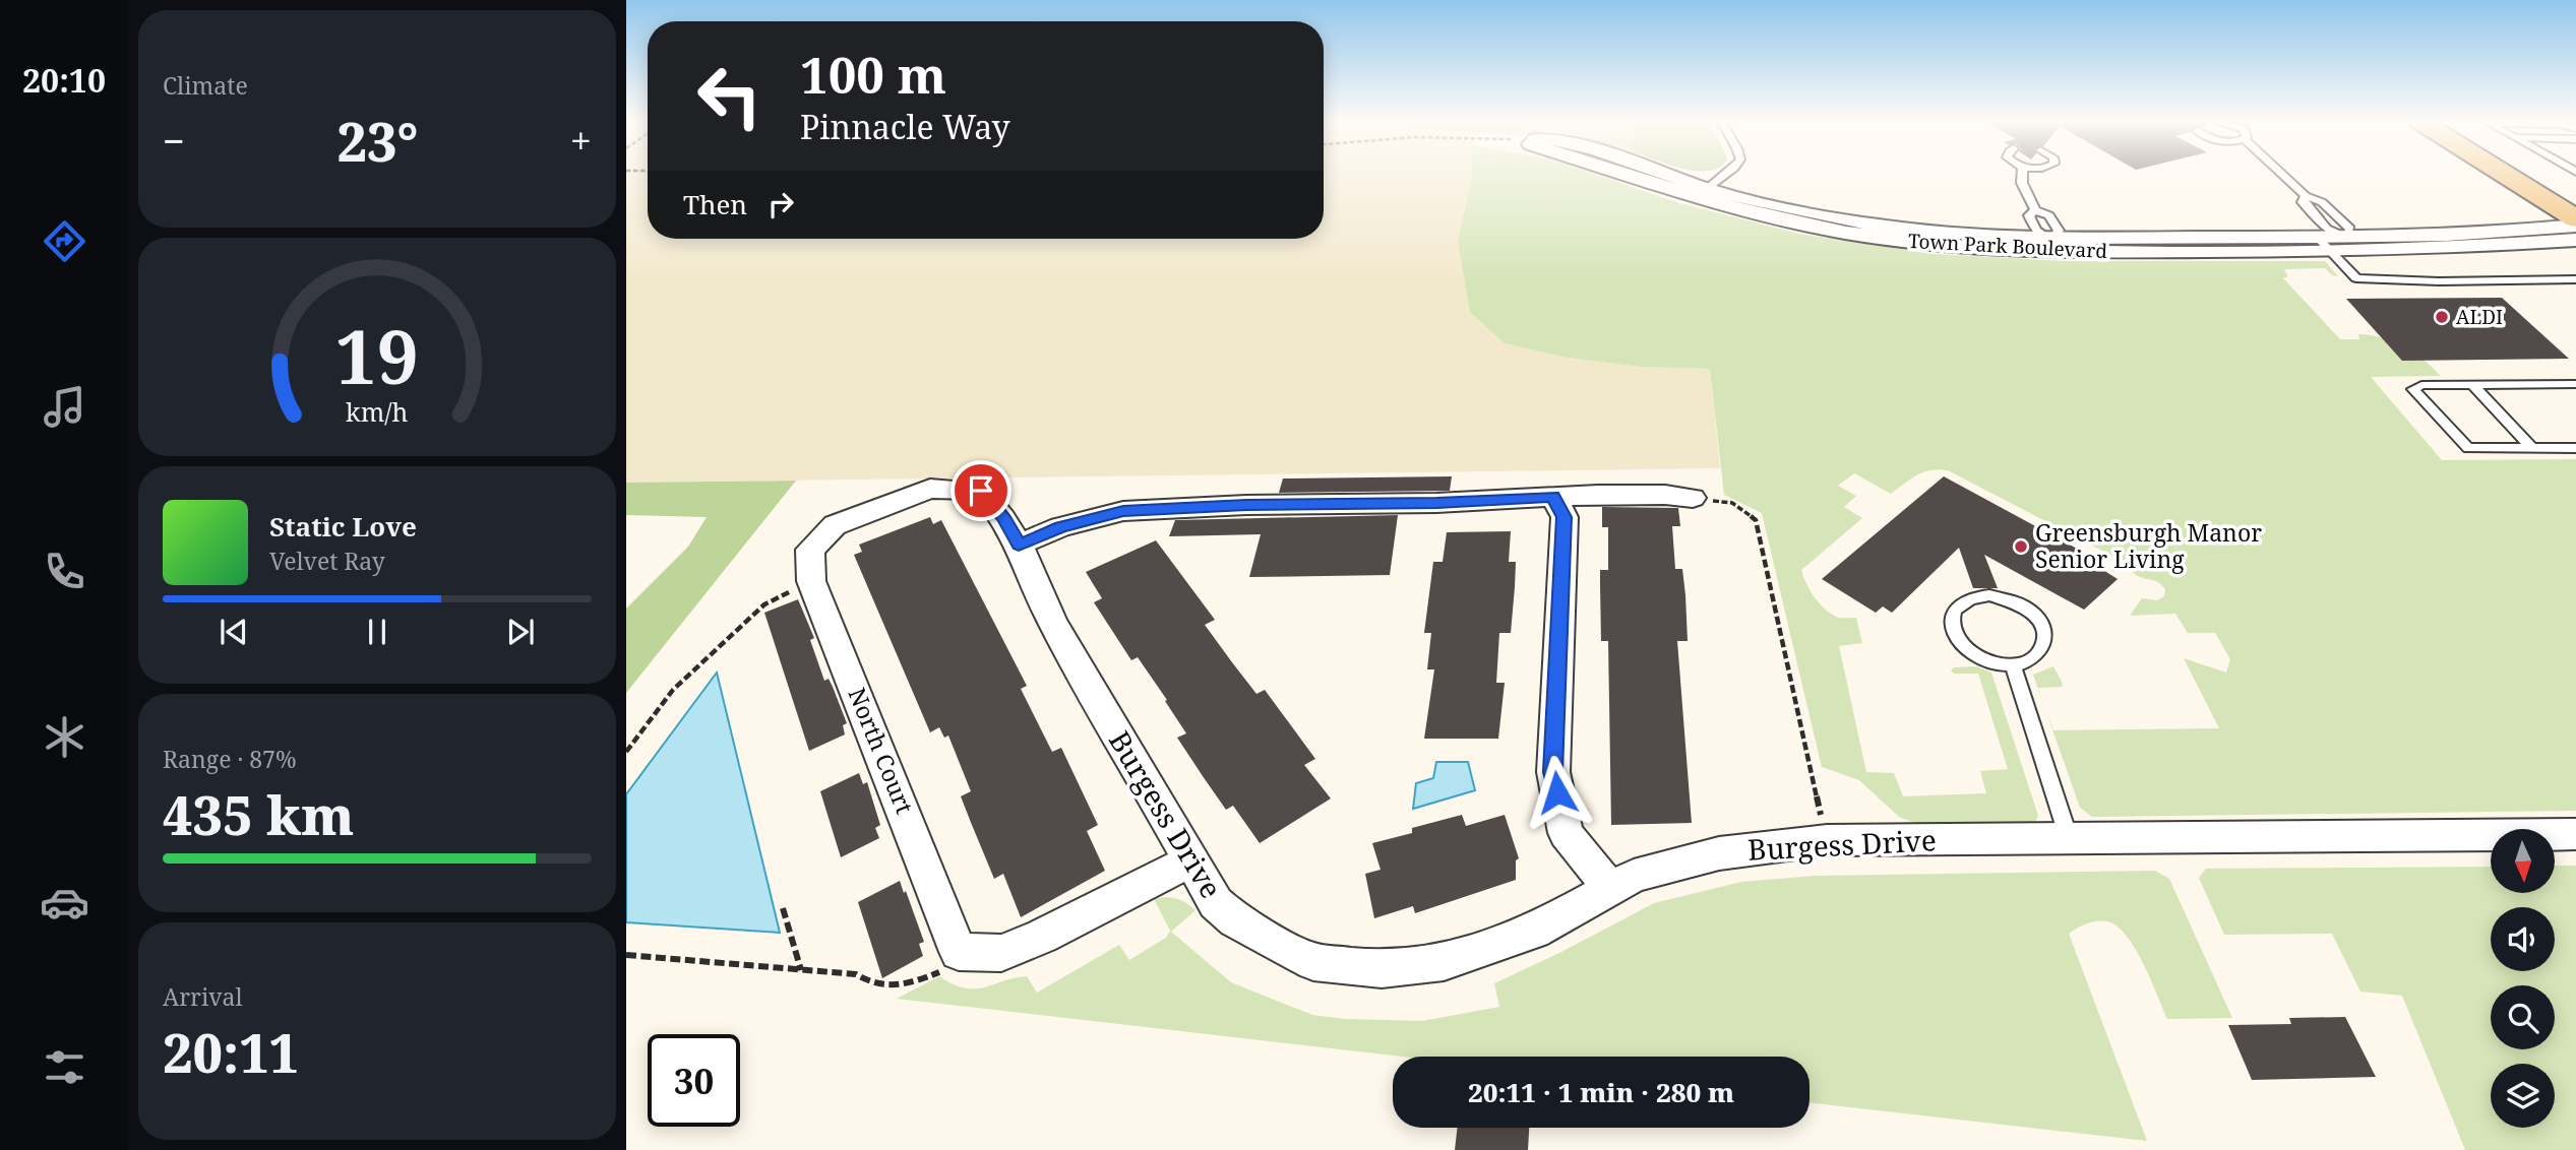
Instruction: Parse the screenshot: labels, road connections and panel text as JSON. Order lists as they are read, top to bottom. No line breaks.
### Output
{"streets":{"street":["Town Park Boulevard","North Court","Burgess Drive"]},"crossings":[["North Court","Burgess Drive"]],"places":["ALDI","Greensburgh Manor Senior Living"],"north":"bottom","page":{"tabs":"20:10","tile":["Climate",["Range · 87%","435 km"],["Arrival","20:11"]],"turn":["100 m","Pinnacle Way"],"heat":["−","23°","+"],"then":"Then","song":["Static Love","Velvet Ray"],"limit":"30","trip":"20:11 · 1 min · 280 m","gauge":["19","km/h"]}}
